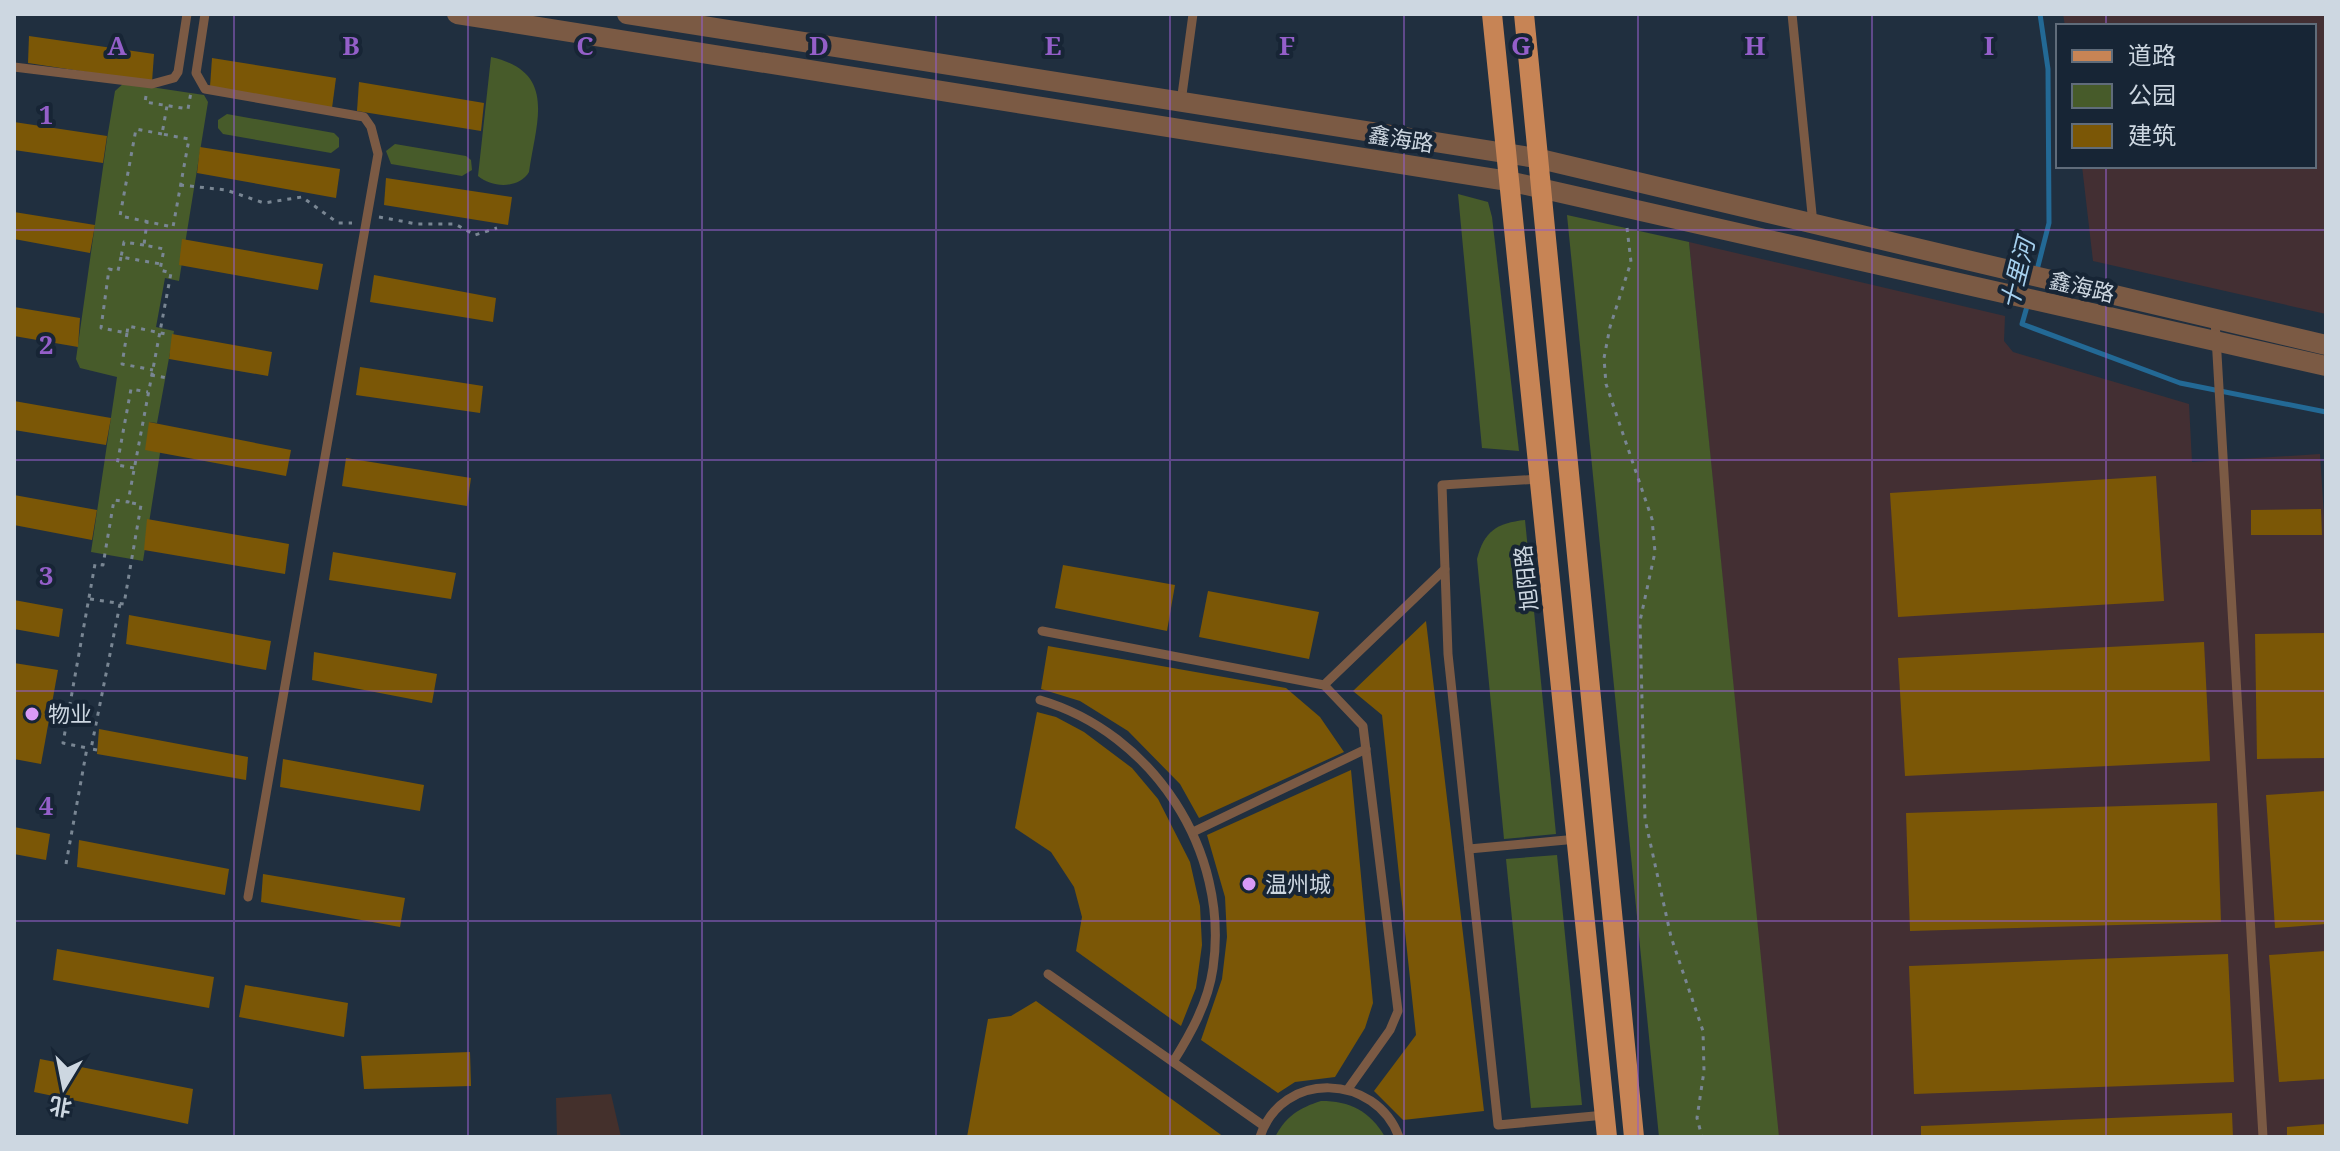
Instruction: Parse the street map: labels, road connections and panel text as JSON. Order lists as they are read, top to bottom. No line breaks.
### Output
{"streets":{"main road":["旭阳路"],"street":["鑫海路"]},"crossings":[["鑫海路","旭阳路"]],"water":["十里河"],"places":["物业","温州城"],"legend":["道路","公园","建筑"],"north":"bottom","grid":{"columns":["A","B","C","D","E","F","G","H","I"],"rows":["1","2","3","4"]}}
